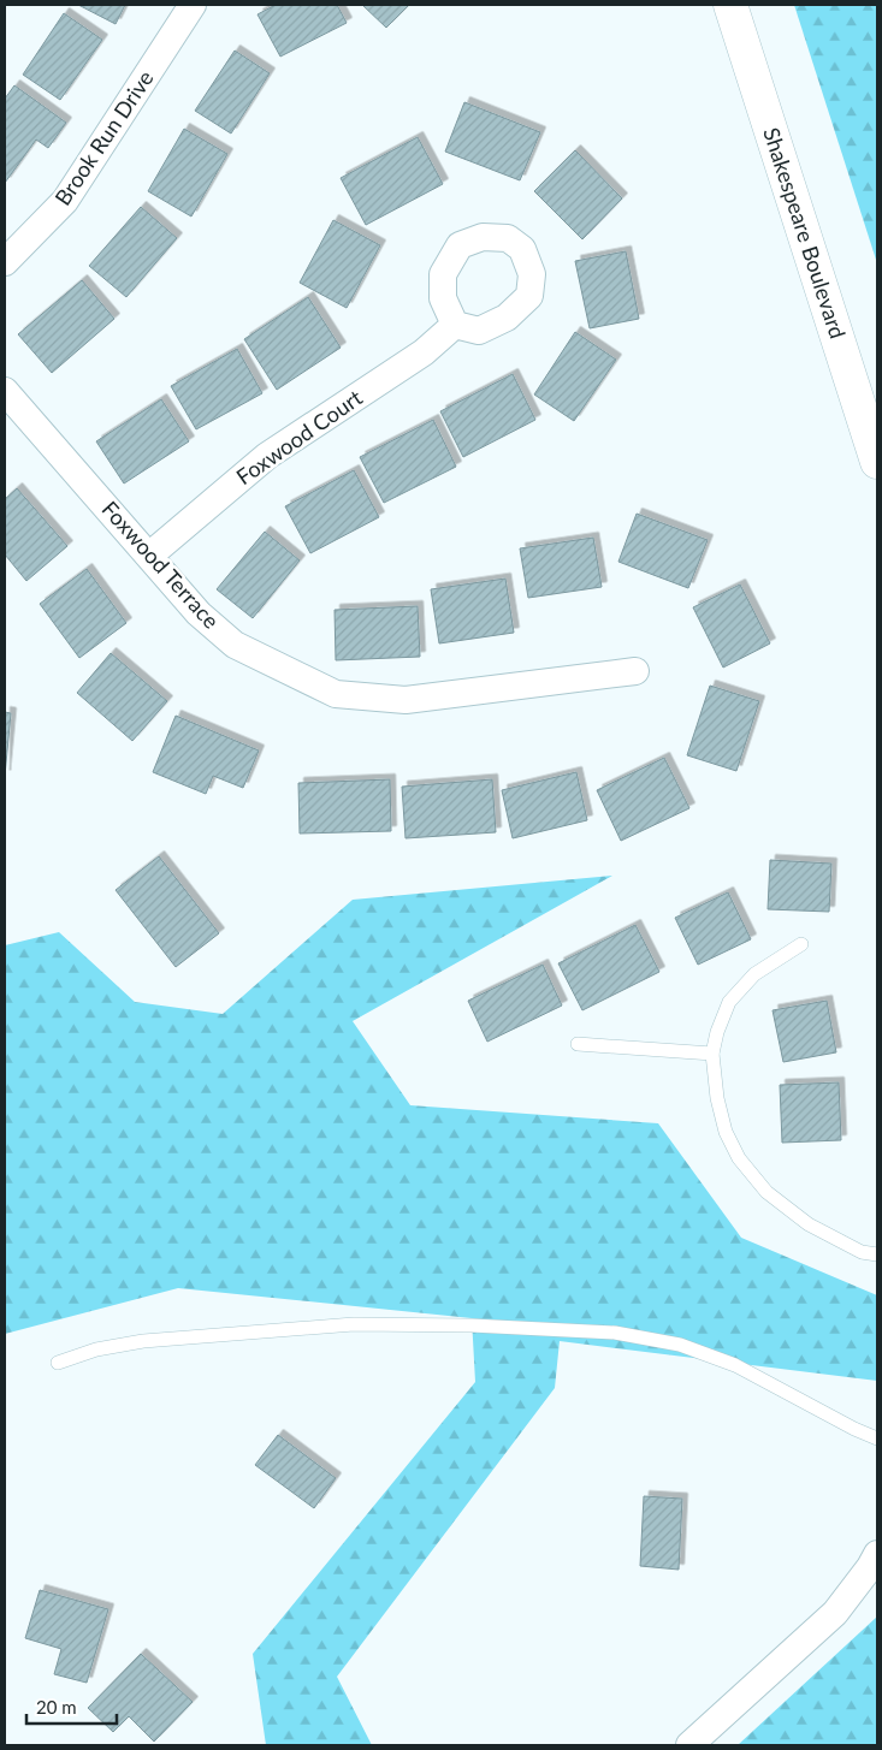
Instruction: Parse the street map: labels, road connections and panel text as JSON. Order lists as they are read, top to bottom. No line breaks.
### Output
{"streets":{"street":["Brook Run Drive","Shakespeare Boulevard","Foxwood Court","Foxwood Terrace"]},"crossings":[["Foxwood Court","Foxwood Terrace"]],"scale_bar":"20 m"}
